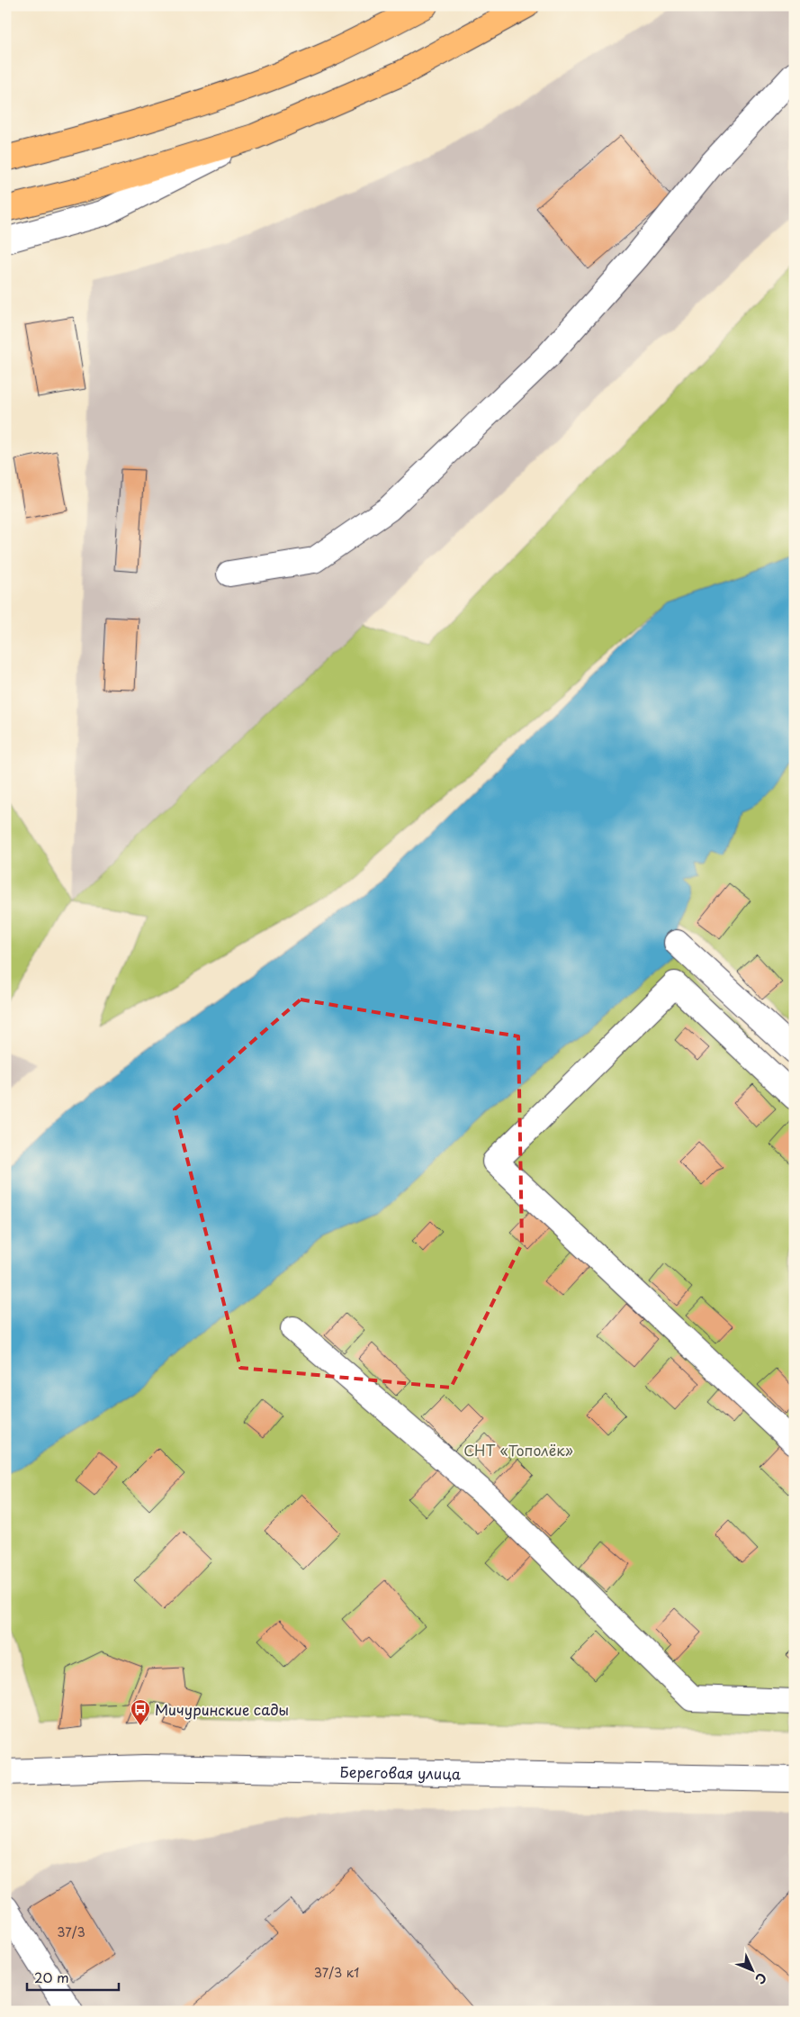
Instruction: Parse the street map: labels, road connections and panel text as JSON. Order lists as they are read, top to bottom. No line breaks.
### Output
{"streets":{"street":["Береговая улица"]},"parks":["СНТ «Тополёк»"],"places":{"bus stop":["Мичуринские сады"]},"house_numbers":["37/3","37/3 к1"],"scale_bar":"20 m","north":"bottom right"}
